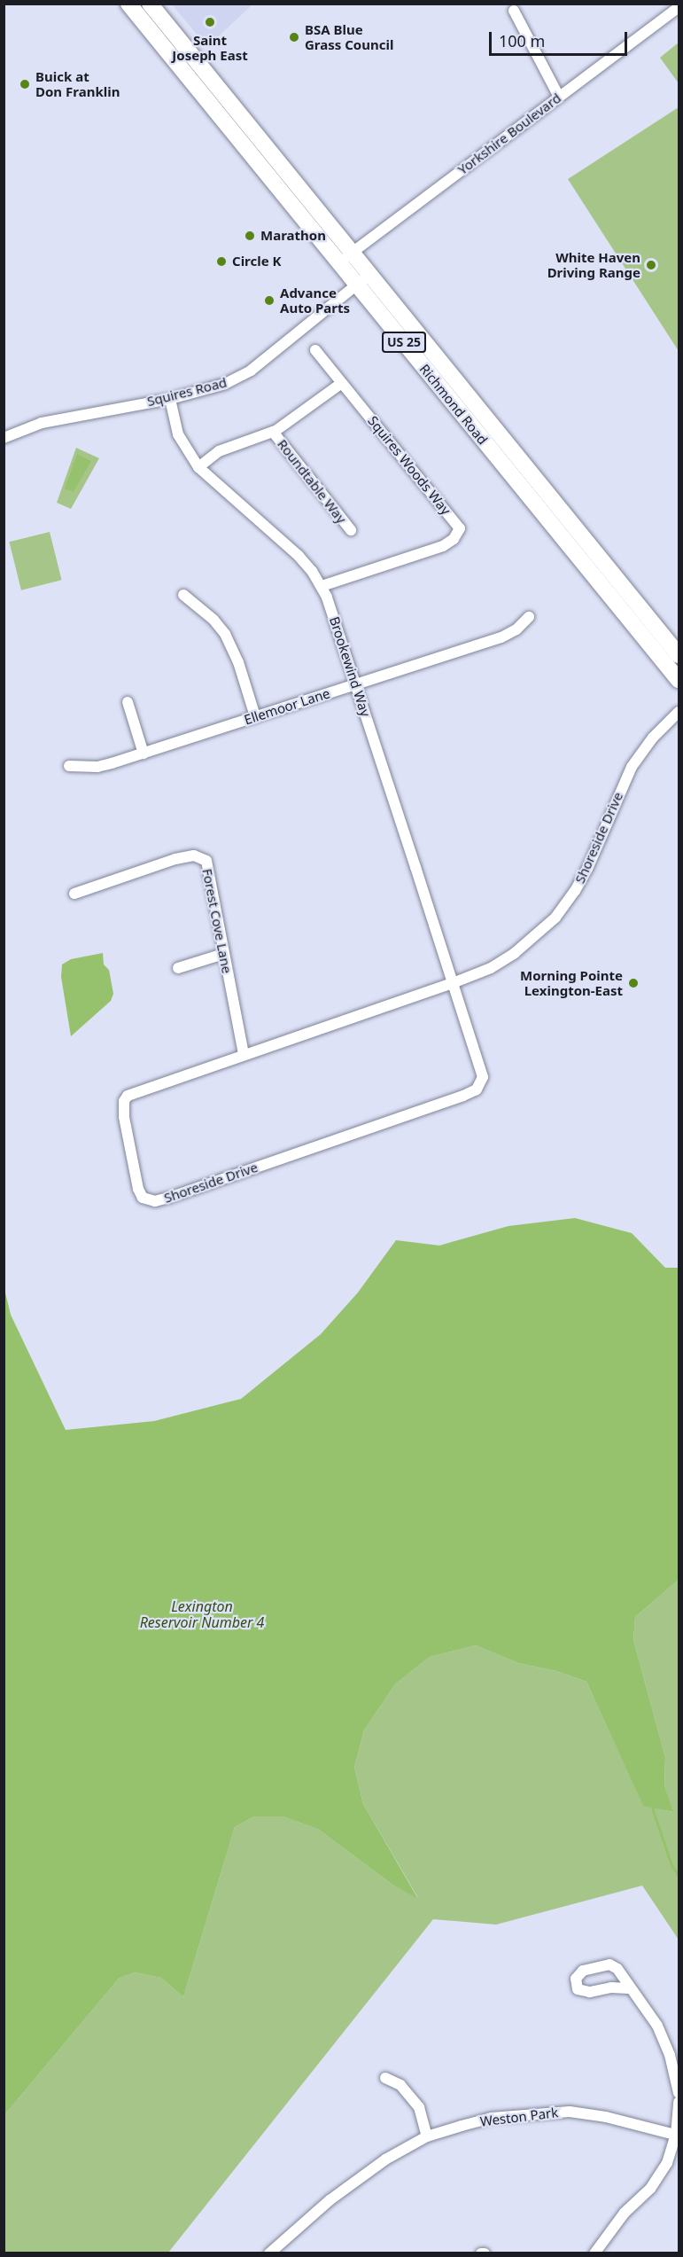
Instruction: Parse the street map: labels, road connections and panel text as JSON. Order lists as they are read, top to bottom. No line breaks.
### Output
{"streets":{"highway":["US 25","Richmond Road"],"street":["Yorkshire Boulevard","Squires Road","Squires Woods Way","Roundtable Way","Brookewind Way","Ellemoor Lane","Shoreside Drive","Forest Cove Lane","Weston Park"]},"crossings":[["Yorkshire Boulevard","Richmond Road"],["Squires Road","Richmond Road"],["Squires Road","Brookewind Way"],["Squires Woods Way","Brookewind Way"],["Brookewind Way","Ellemoor Lane"],["Brookewind Way","Shoreside Drive"],["Shoreside Drive","Forest Cove Lane"]],"water":["Lexington Reservoir Number 4"],"places":["Saint Joseph East","BSA Blue Grass Council","Buick at Don Franklin","Marathon","Circle K","White Haven Driving Range","Advance Auto Parts","Morning Pointe Lexington-East"],"scale_bar":"100 m"}
